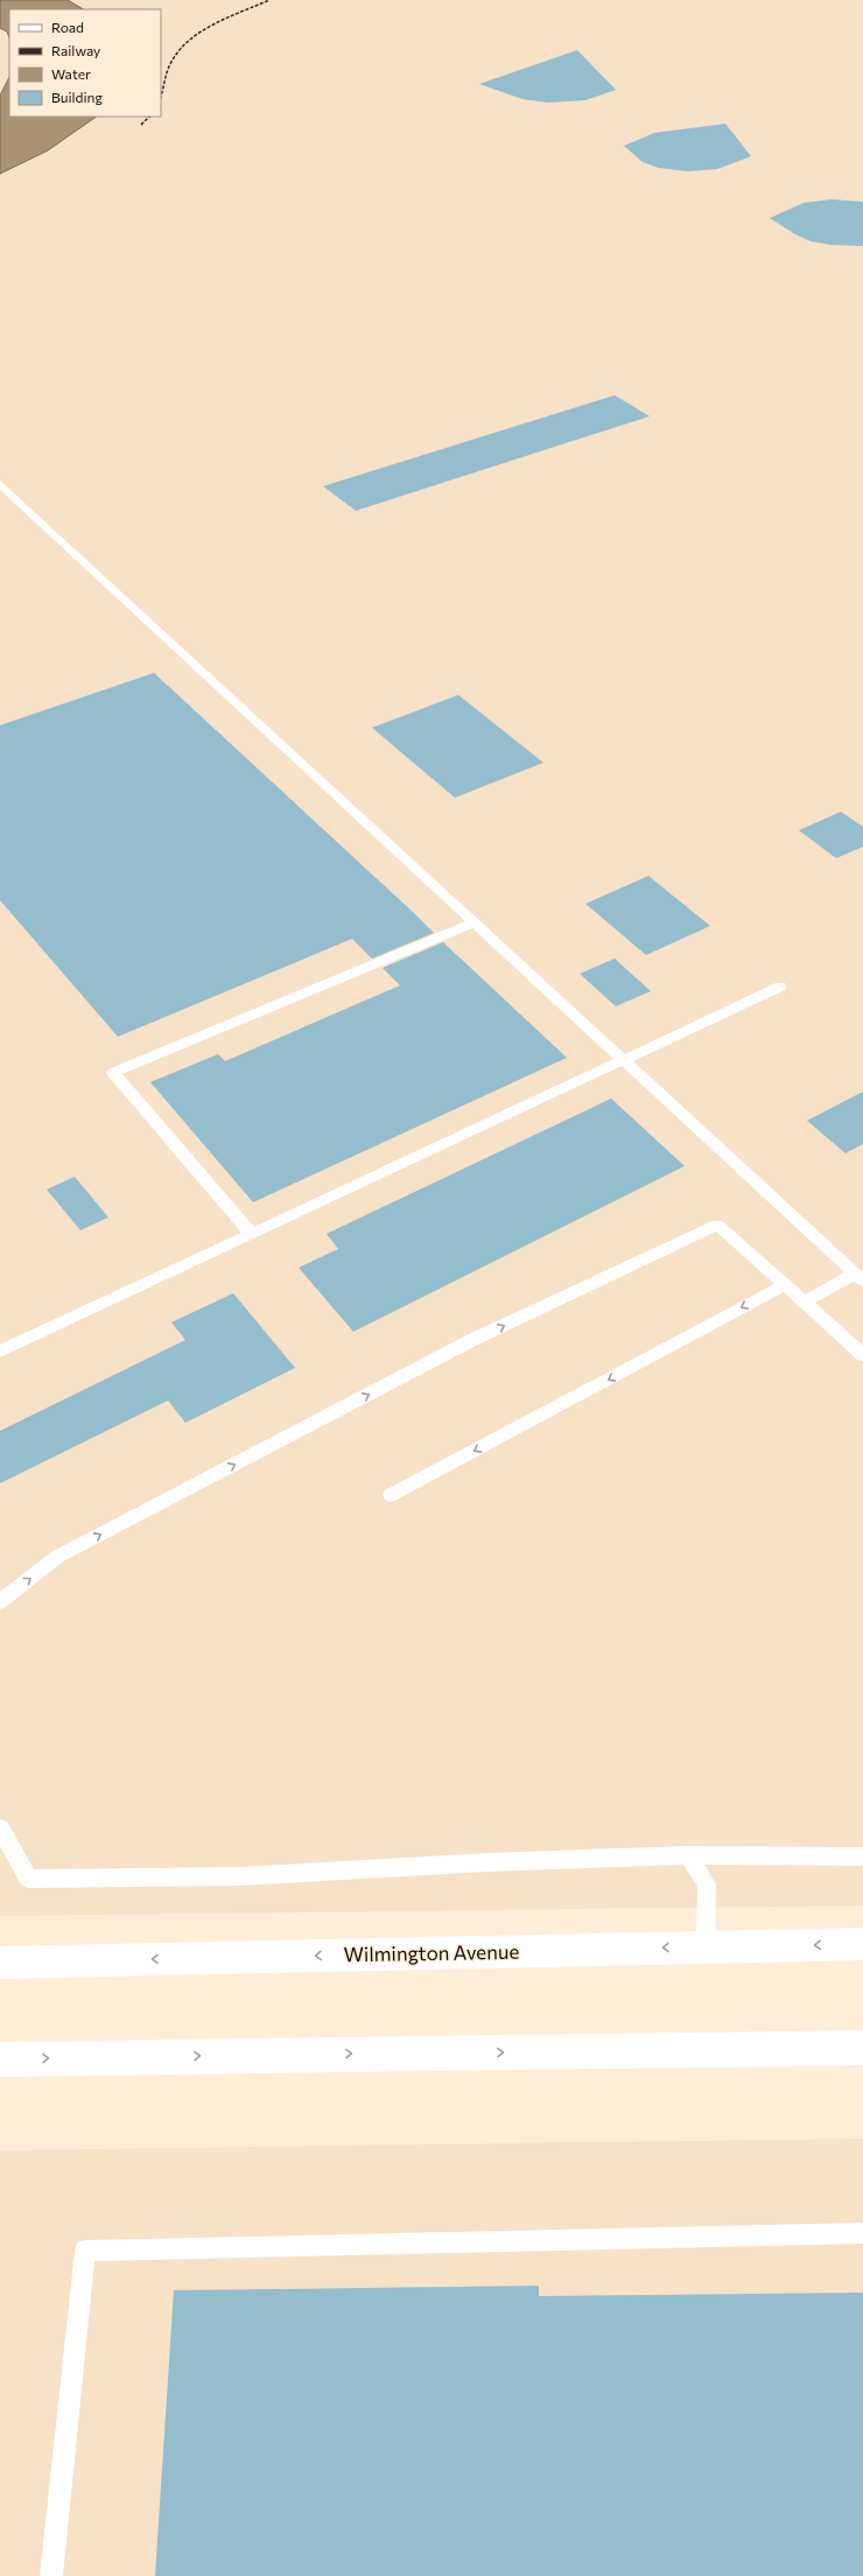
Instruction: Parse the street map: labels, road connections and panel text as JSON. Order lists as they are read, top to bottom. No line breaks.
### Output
{"streets":{"main road":["Wilmington Avenue"]},"legend":["Road","Railway","Water","Building"]}
